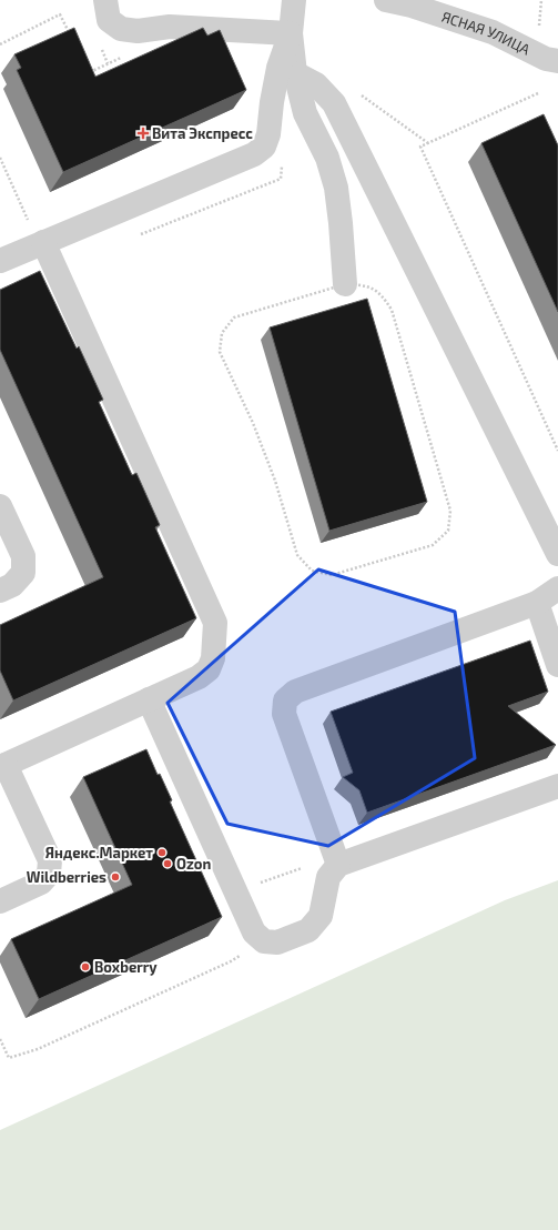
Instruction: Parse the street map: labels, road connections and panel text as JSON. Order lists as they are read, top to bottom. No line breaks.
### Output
{"streets":{"street":["ЯСНАЯ УЛИЦА"]},"places":{"health":["Вита Экспресс"],"other":["Яндекс.Маркет","Ozon","Wildberries","Boxberry"]}}
